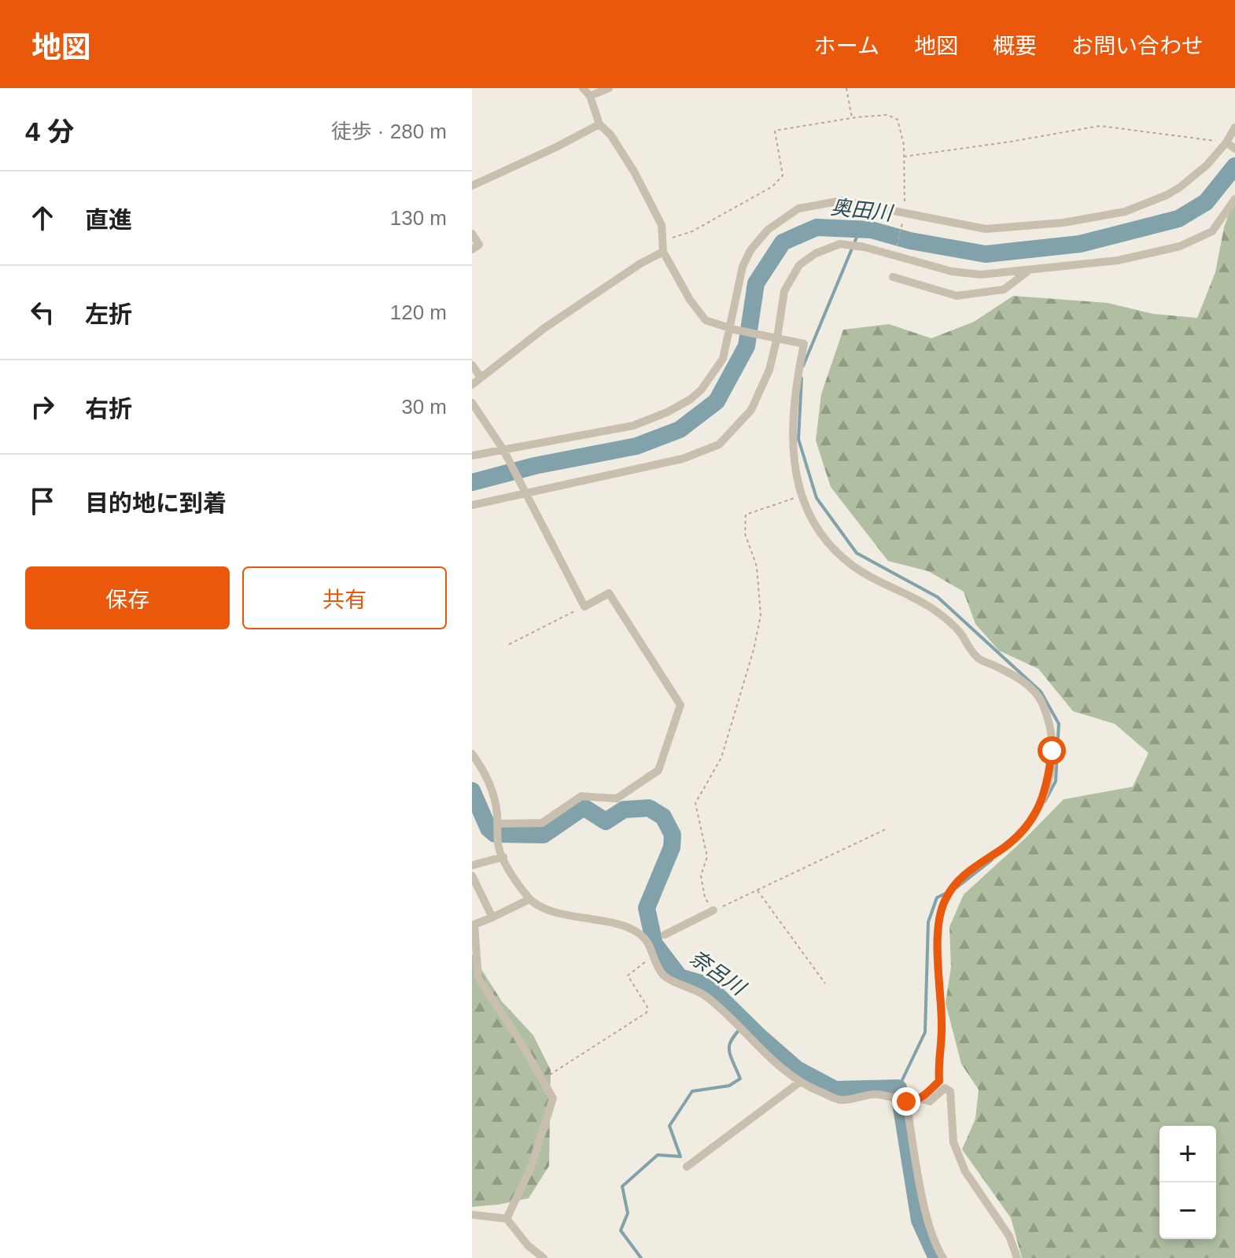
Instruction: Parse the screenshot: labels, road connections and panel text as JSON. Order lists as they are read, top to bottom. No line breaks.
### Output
{"water":["奥田川","奈呂川"],"page":{"header":"地図","nav":["ホーム","地図","概要","お問い合わせ"],"heading":["4 分","徒歩 · 280 m"],"list":[["直進","130 m"],["左折","120 m"],["右折","30 m"],"目的地に到着"],"buttons":["保存","共有"],"map_buttons":["+","−"]}}
